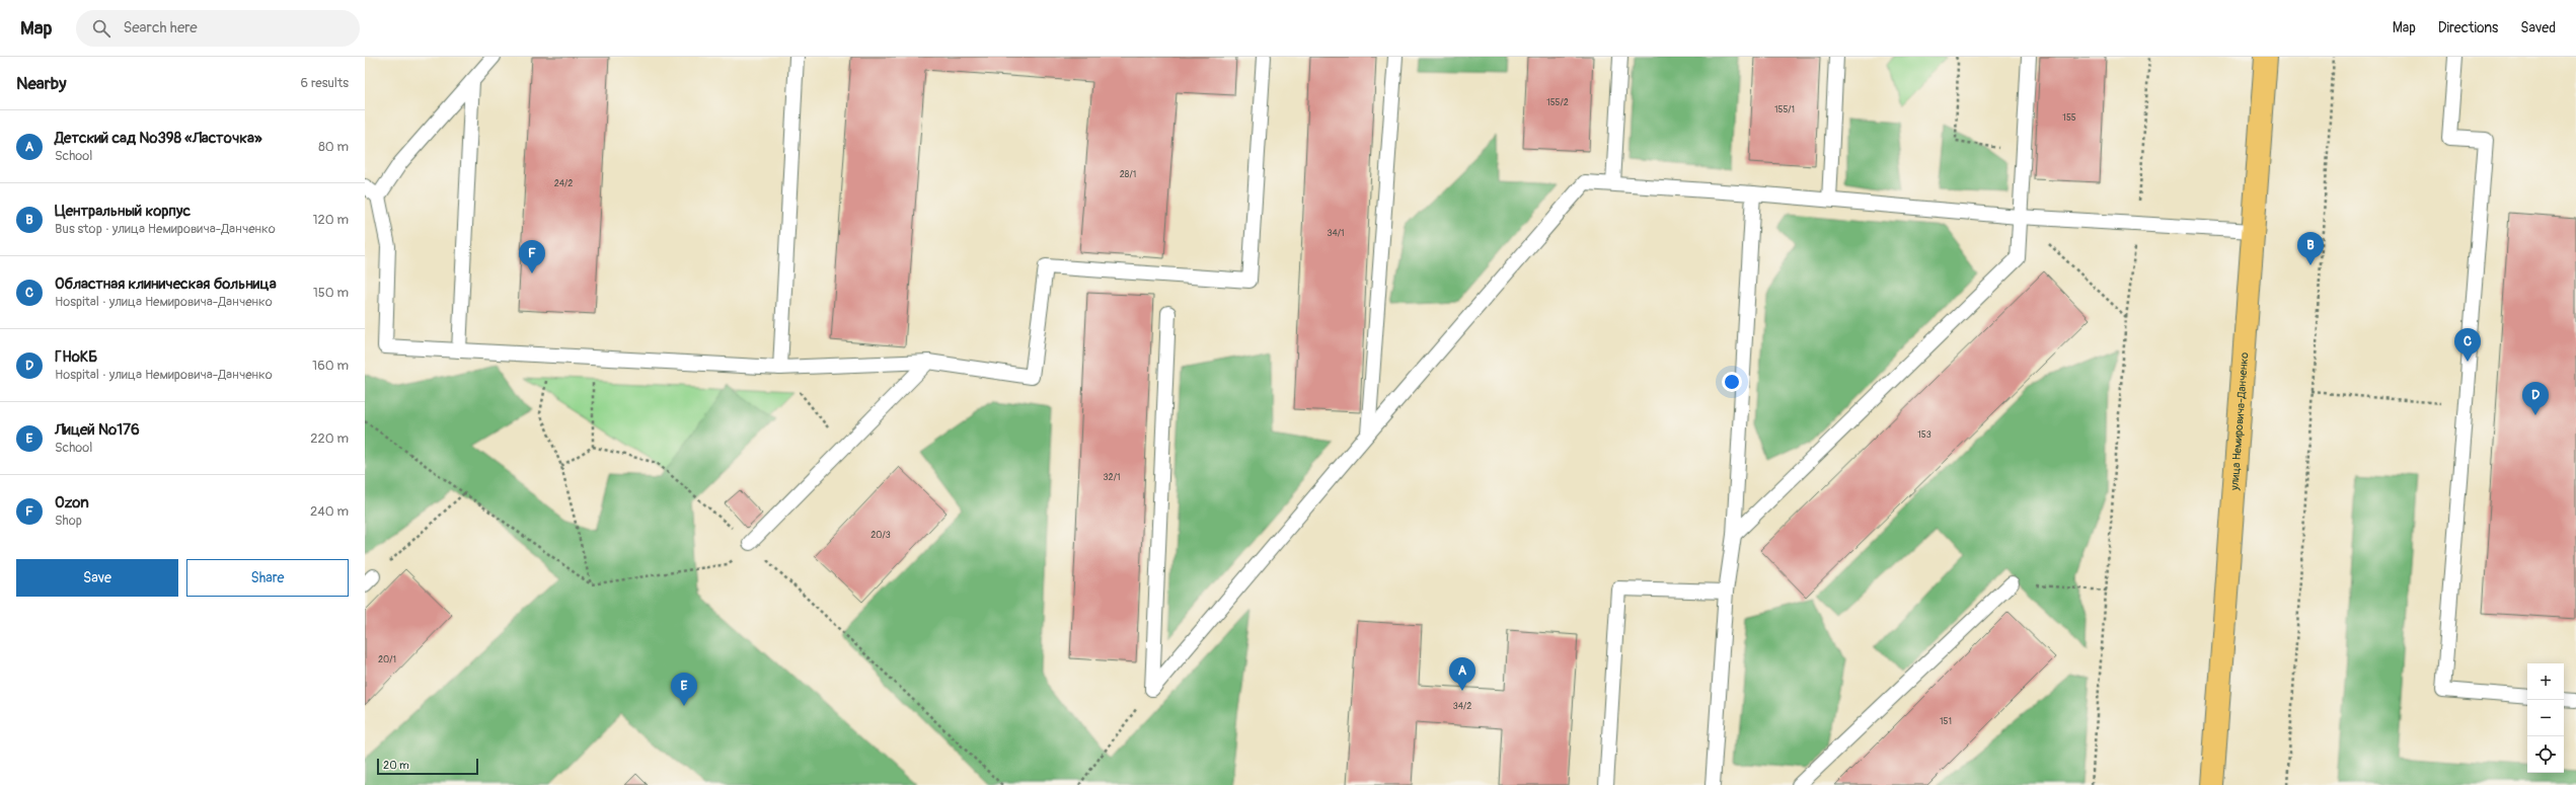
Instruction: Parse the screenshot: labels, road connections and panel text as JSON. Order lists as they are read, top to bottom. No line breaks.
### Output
{"streets":{"main road":["улица Немировича-Данченко"]},"house_numbers":["155/2","155/1","155","28/1","24/2","34/1","153","32/1","20/3","20/1","34/2","151"],"scale_bar":"20 m","page":{"header":"Map","search":"Search here","nav":["Map","Directions","Saved"],"heading":["Nearby","6 results"],"list":[{"mark":"A","name":"Детский сад №398 «Ласточка»","note":"School","value":"80 m"},{"mark":"B","name":"Центральный корпус","note":"Bus stop · улица Немировича-Данченко","value":"120 m"},{"mark":"C","name":"Областная клиническая больница","note":"Hospital · улица Немировича-Данченко","value":"150 m"},{"mark":"D","name":"ГНоКБ","note":"Hospital · улица Немировича-Данченко","value":"160 m"},{"mark":"E","name":"Лицей №176","note":"School","value":"220 m"},{"mark":"F","name":"Ozon","note":"Shop","value":"240 m"}],"pins":["B","F","C","D","A","E"],"buttons":["Save","Share"],"map_buttons":["+","−"],"scale":"20 m"}}
